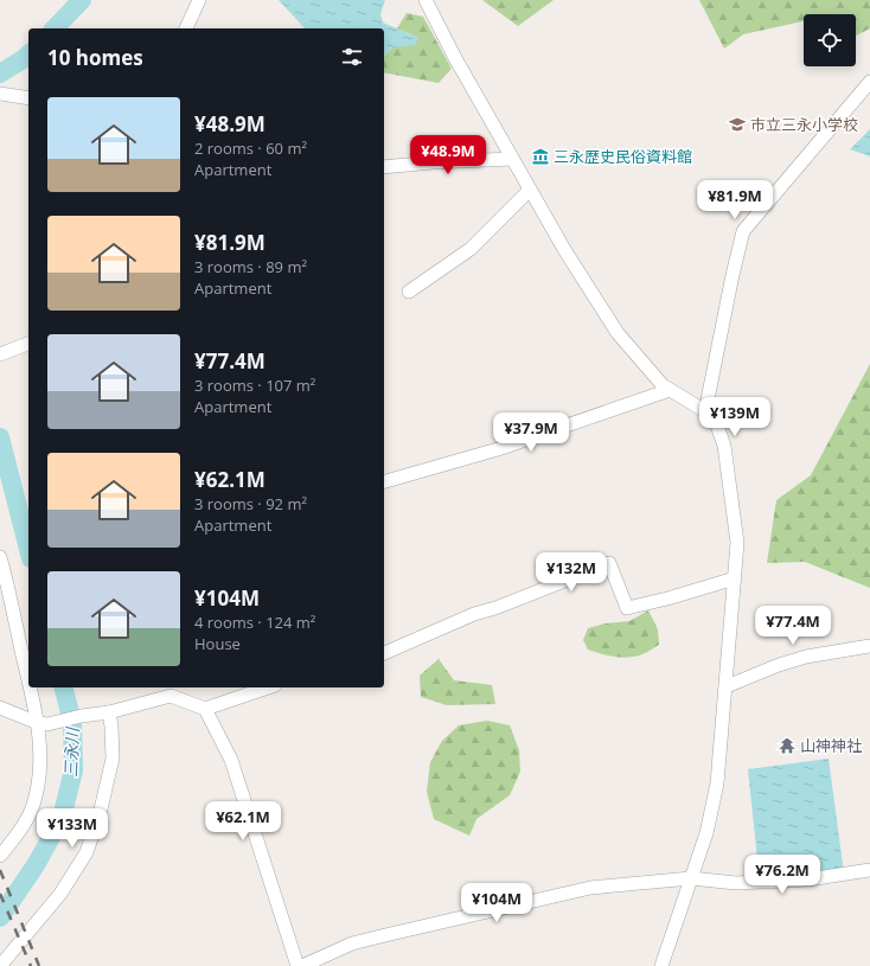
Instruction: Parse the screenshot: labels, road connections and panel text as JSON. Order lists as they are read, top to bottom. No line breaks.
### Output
{"water":["三永川"],"places":{"school or university":["市立三永小学校"],"museum":["三永歴史民俗資料館"],"temple":["山神神社"]},"page":{"heading":"10 homes","list":[{"name":"¥48.9M","note":"2 rooms · 60 m² · Apartment"},{"name":"¥81.9M","note":"3 rooms · 89 m² · Apartment"},{"name":"¥77.4M","note":"3 rooms · 107 m² · Apartment"},{"name":"¥62.1M","note":"3 rooms · 92 m² · Apartment"},{"name":"¥104M","note":"4 rooms · 124 m² · House"}],"price":["¥48.9M","¥81.9M","¥139M","¥37.9M","¥132M","¥77.4M","¥62.1M","¥133M","¥76.2M","¥104M"]}}
